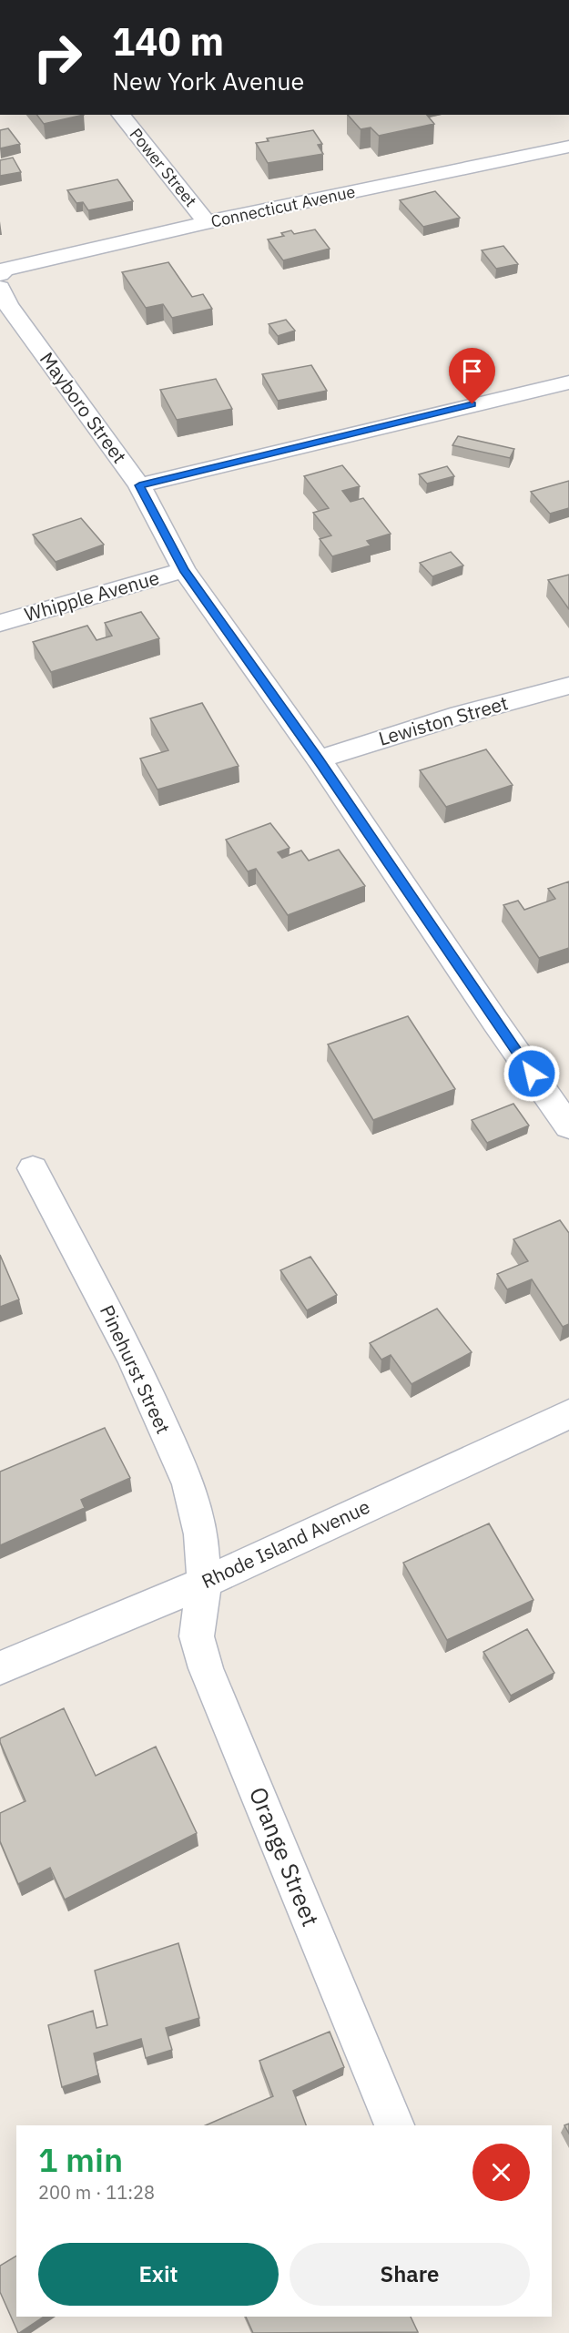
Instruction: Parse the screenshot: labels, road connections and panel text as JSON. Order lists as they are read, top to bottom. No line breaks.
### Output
{"streets":{"street":["Power Street","Connecticut Avenue","Mayboro Street","Whipple Avenue","Lewiston Street","Pinehurst Street","Rhode Island Avenue","Orange Street"]},"crossings":[["Power Street","Connecticut Avenue"],["Mayboro Street","Whipple Avenue"],["Mayboro Street","Lewiston Street"],["Pinehurst Street","Rhode Island Avenue"],["Pinehurst Street","Orange Street"],["Rhode Island Avenue","Orange Street"]],"page":{"turn":["140 m","New York Avenue"],"heading":["1 min","200 m · 11:28"],"buttons":["Exit","Share"]}}
